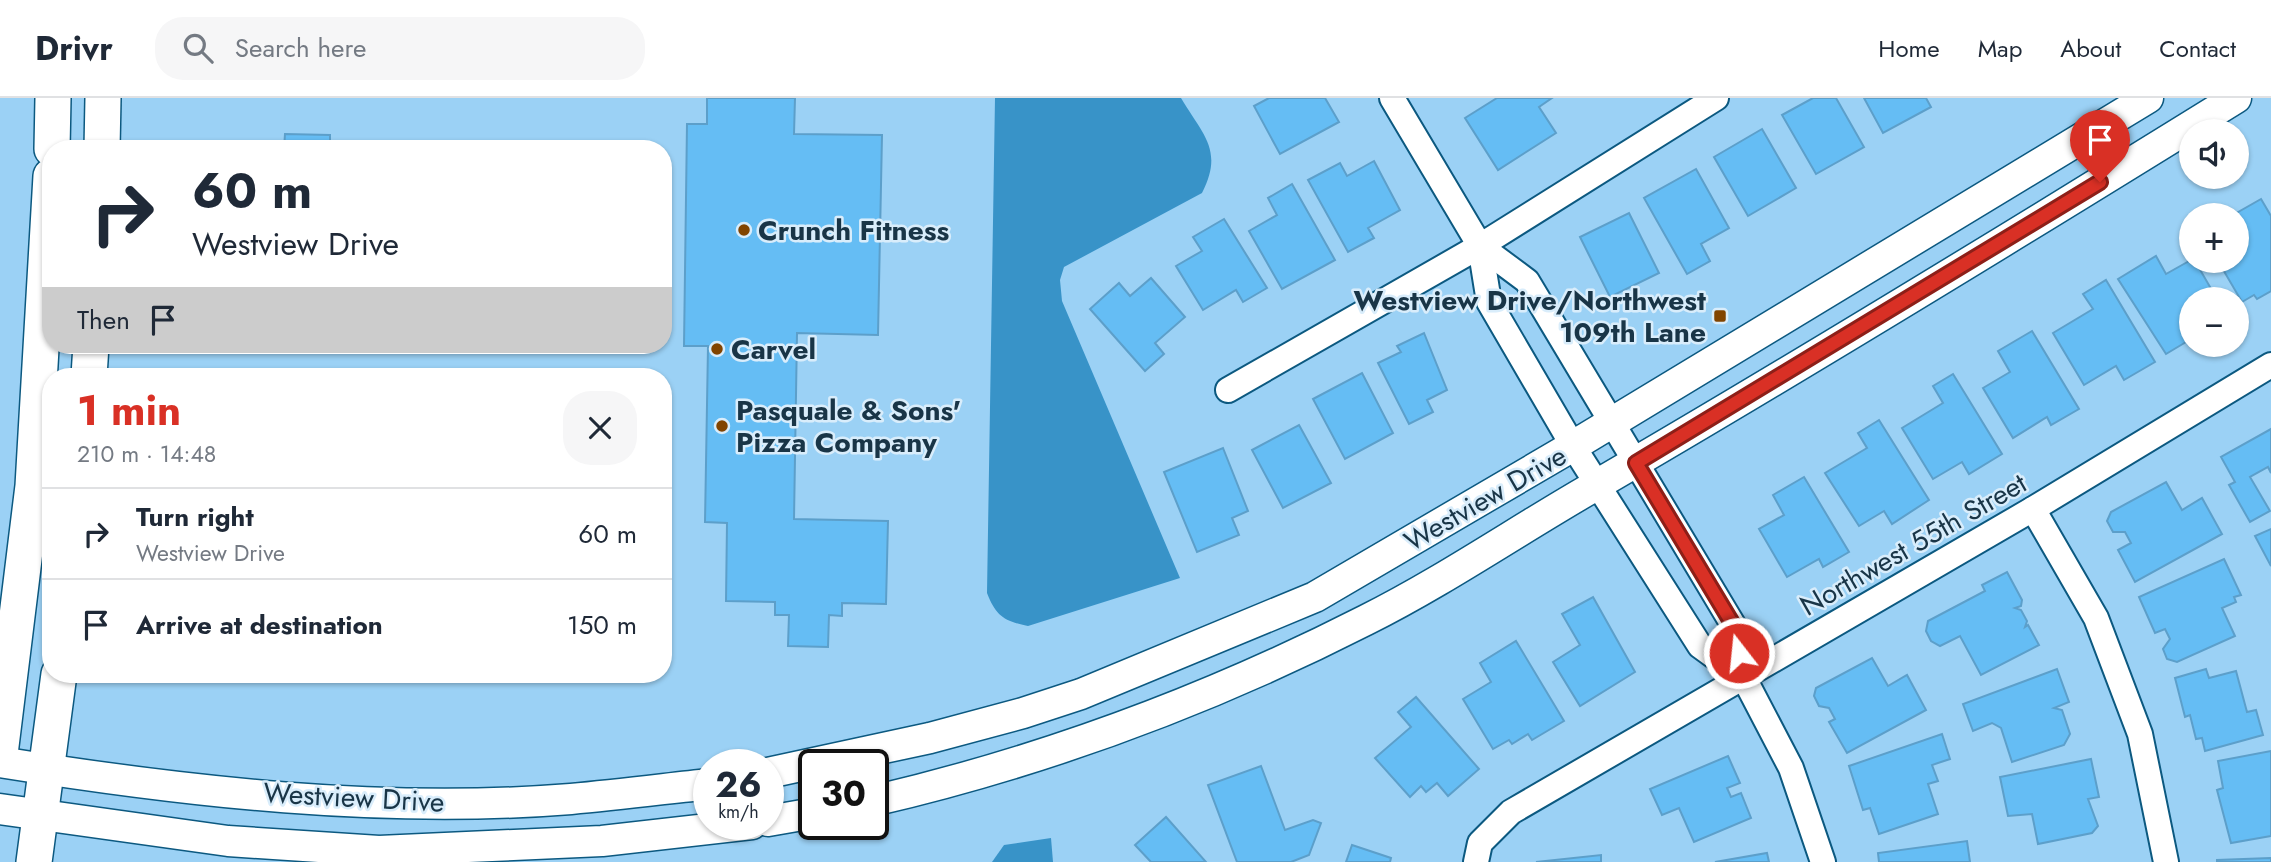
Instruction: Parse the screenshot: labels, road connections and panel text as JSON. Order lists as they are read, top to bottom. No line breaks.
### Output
{"streets":{"street":["Westview Drive","Northwest 55th Street"]},"places":{"other":["Crunch Fitness","Carvel","Pasquale & Sons' Pizza Company"],"transit":["Westview Drive/Northwest 109th Lane"]},"page":{"header":"Drivr","search":"Search here","nav":["Home","Map","About","Contact"],"map_buttons":["+","−"],"turn":["60 m","Westview Drive"],"then":"Then","heading":["1 min","210 m · 14:48"],"list":[{"name":"Turn right","note":"Westview Drive","value":"60 m"},{"name":"Arrive at destination","value":"150 m"}],"speed":"26 km/h","limit":"30"}}
